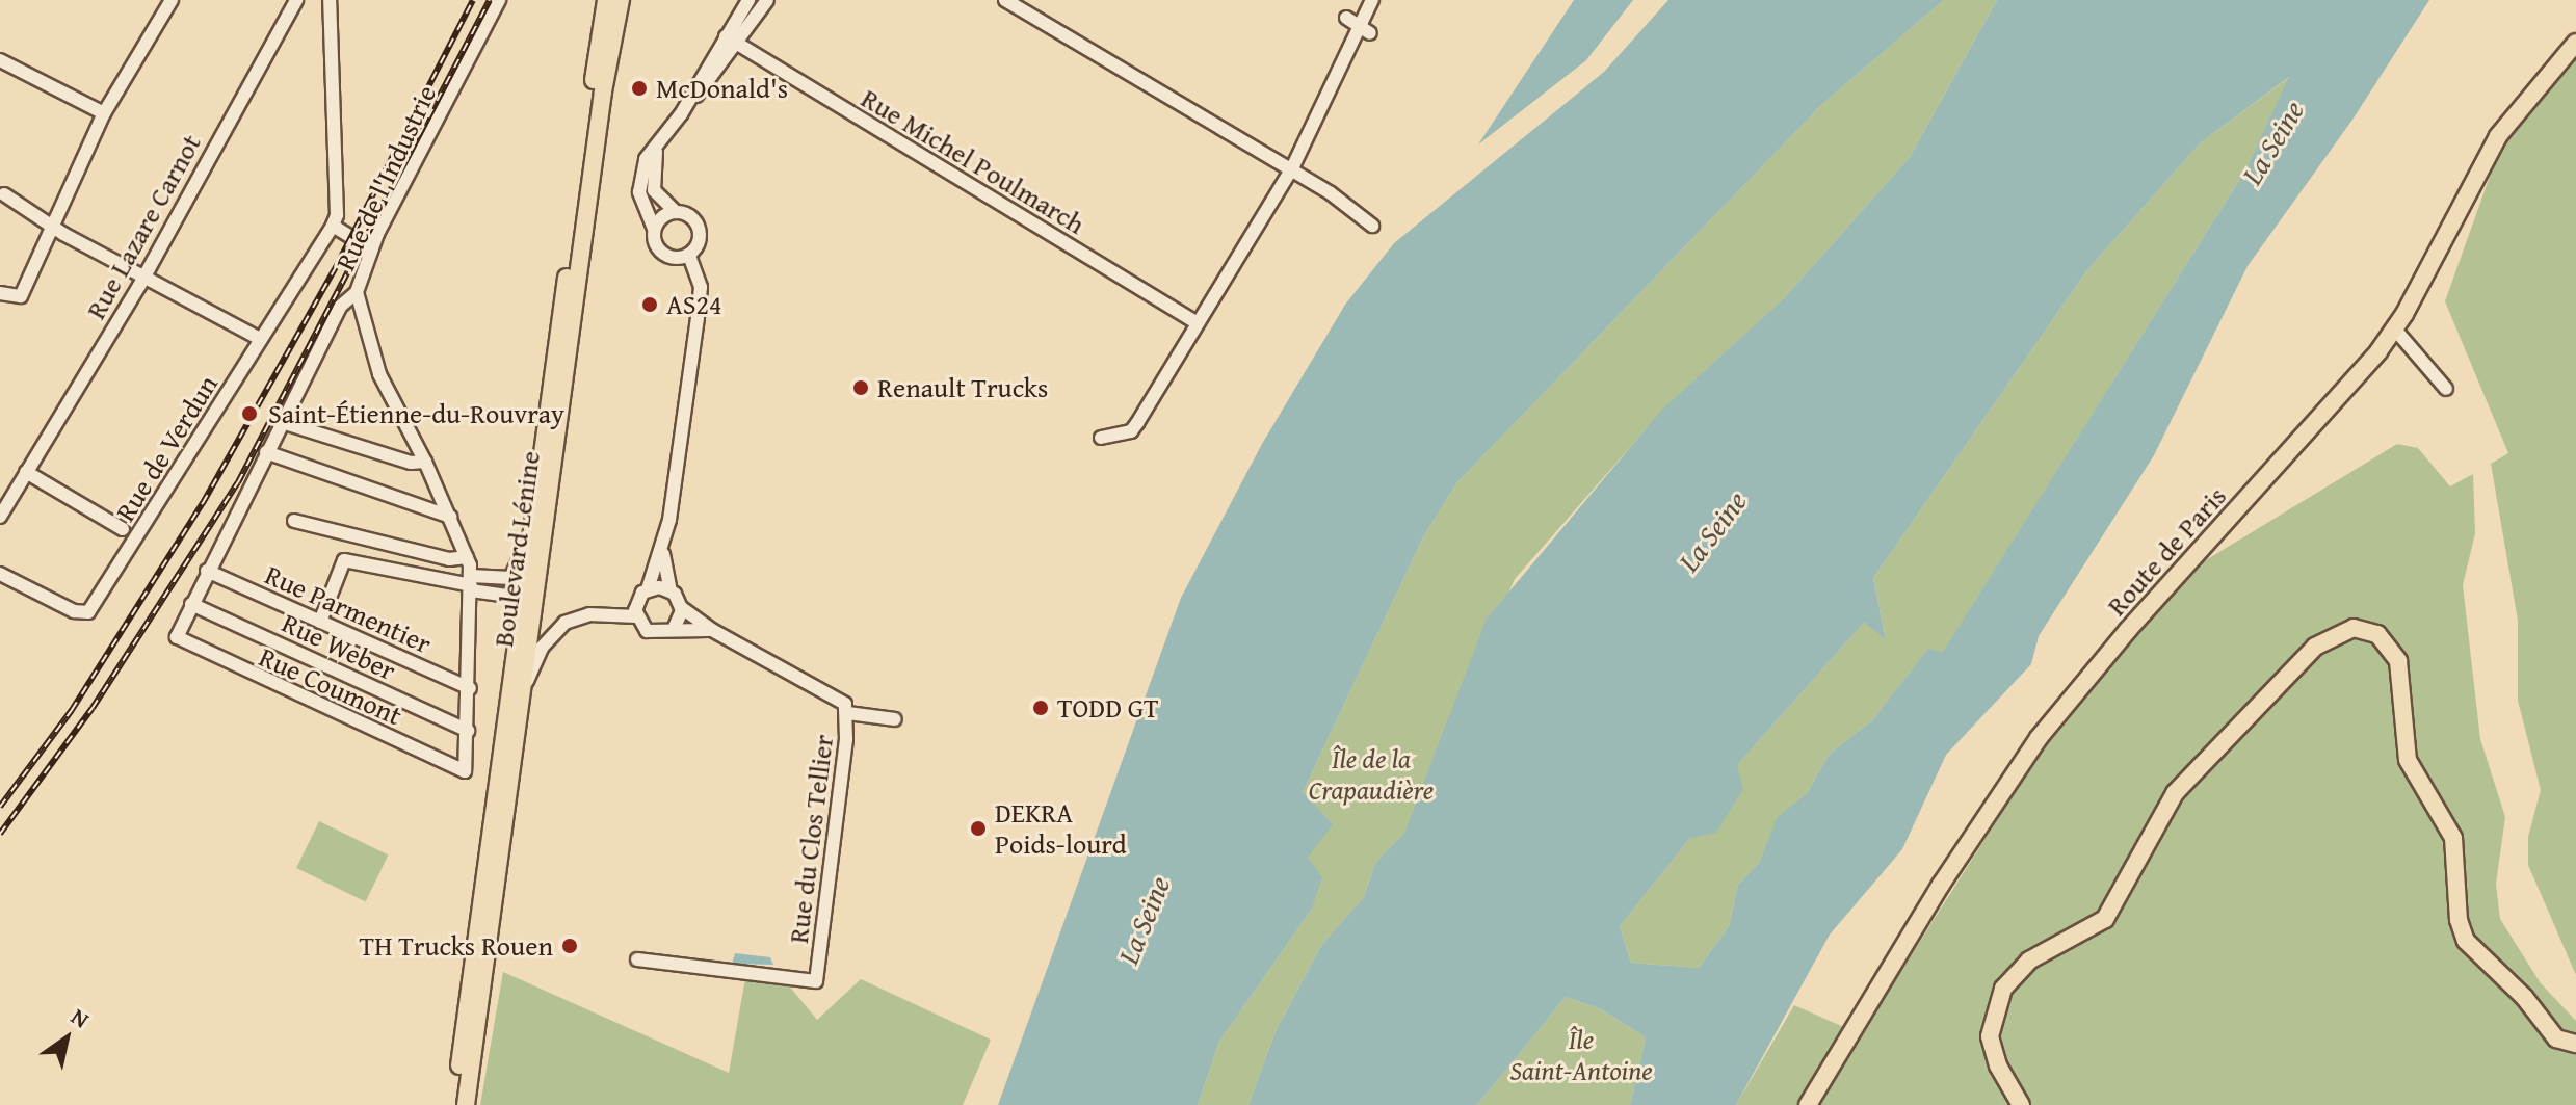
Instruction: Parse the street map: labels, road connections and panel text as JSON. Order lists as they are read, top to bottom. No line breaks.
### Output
{"streets":{"main road":["Boulevard Lénine","Route de Paris"],"street":["Rue Michel Poulmarch","Rue de l'Industrie","Rue Lazare Carnot","Rue de Verdun","Rue Parmentier","Rue Weber","Rue Coumont","Rue du Clos Tellier"]},"crossings":[["Rue de l'Industrie","Rue Parmentier"],["Rue de l'Industrie","Rue Weber"],["Rue de l'Industrie","Rue Coumont"],["Rue Weber","Rue Coumont"]],"water":["La Seine"],"parks":["Île de la Crapaudière","Île Saint-Antoine"],"places":["McDonald's","AS24","Renault Trucks","Saint-Étienne-du-Rouvray","TODD GT","DEKRA Poids-lourd","TH Trucks Rouen"],"north":"top right"}
